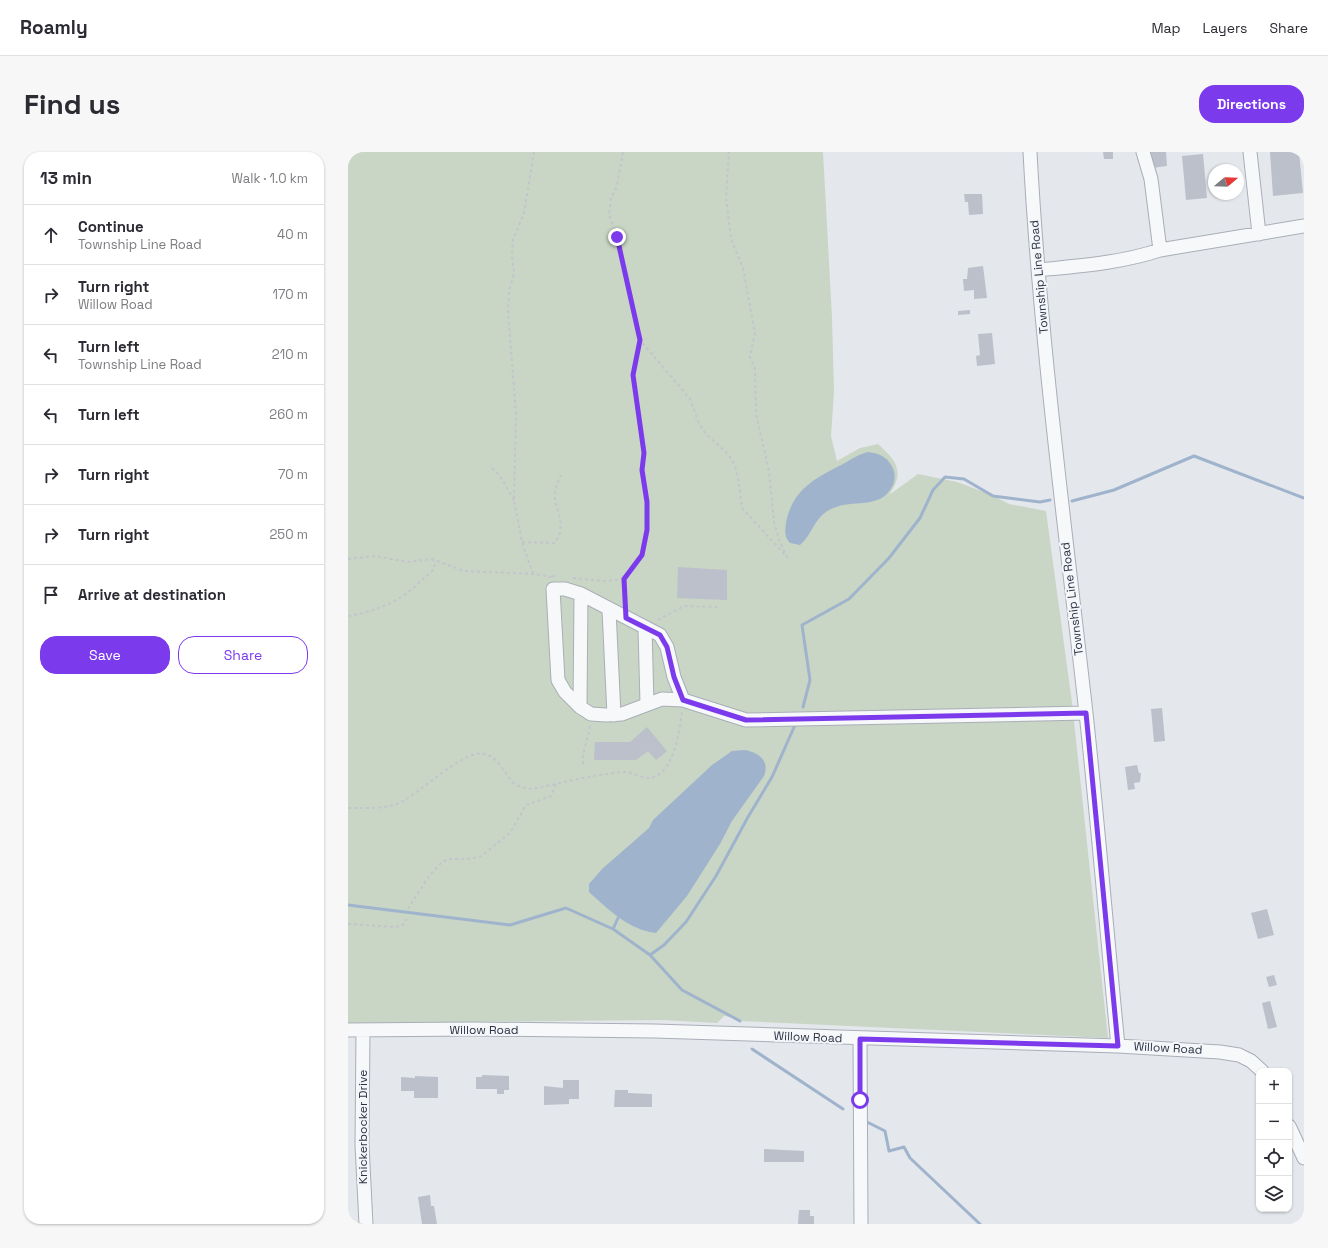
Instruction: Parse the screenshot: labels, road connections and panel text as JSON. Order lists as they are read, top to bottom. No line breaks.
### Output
{"streets":{"street":["Township Line Road","Willow Road","Knickerbocker Drive"]},"crossings":[["Township Line Road","Willow Road"],["Willow Road","Knickerbocker Drive"]],"north":"right","page":{"header":"Roamly","nav":["Map","Layers","Share"],"buttons":["Directions",["Save","Share"]],"title":"Find us","heading":["13 min","Walk · 1.0 km"],"list":[["Continue","Township Line Road","40 m"],["Turn right","Willow Road","170 m"],["Turn left","Township Line Road","210 m"],["Turn left","260 m"],["Turn right","70 m"],["Turn right","250 m"],"Arrive at destination"],"map_buttons":["+","−"]}}
